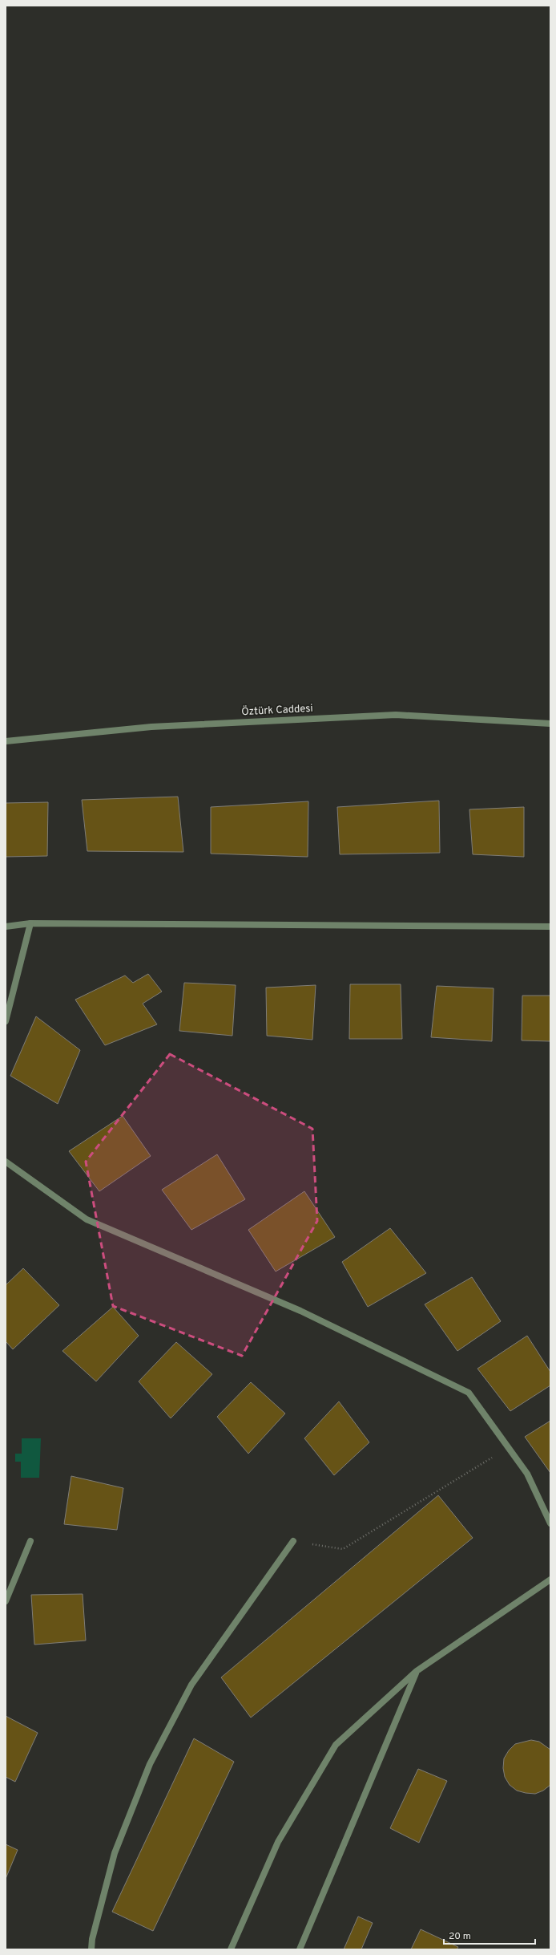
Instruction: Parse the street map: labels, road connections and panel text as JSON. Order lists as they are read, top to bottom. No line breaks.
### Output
{"streets":{"lane":["Öztürk Caddesi"]},"scale_bar":"20 m"}
